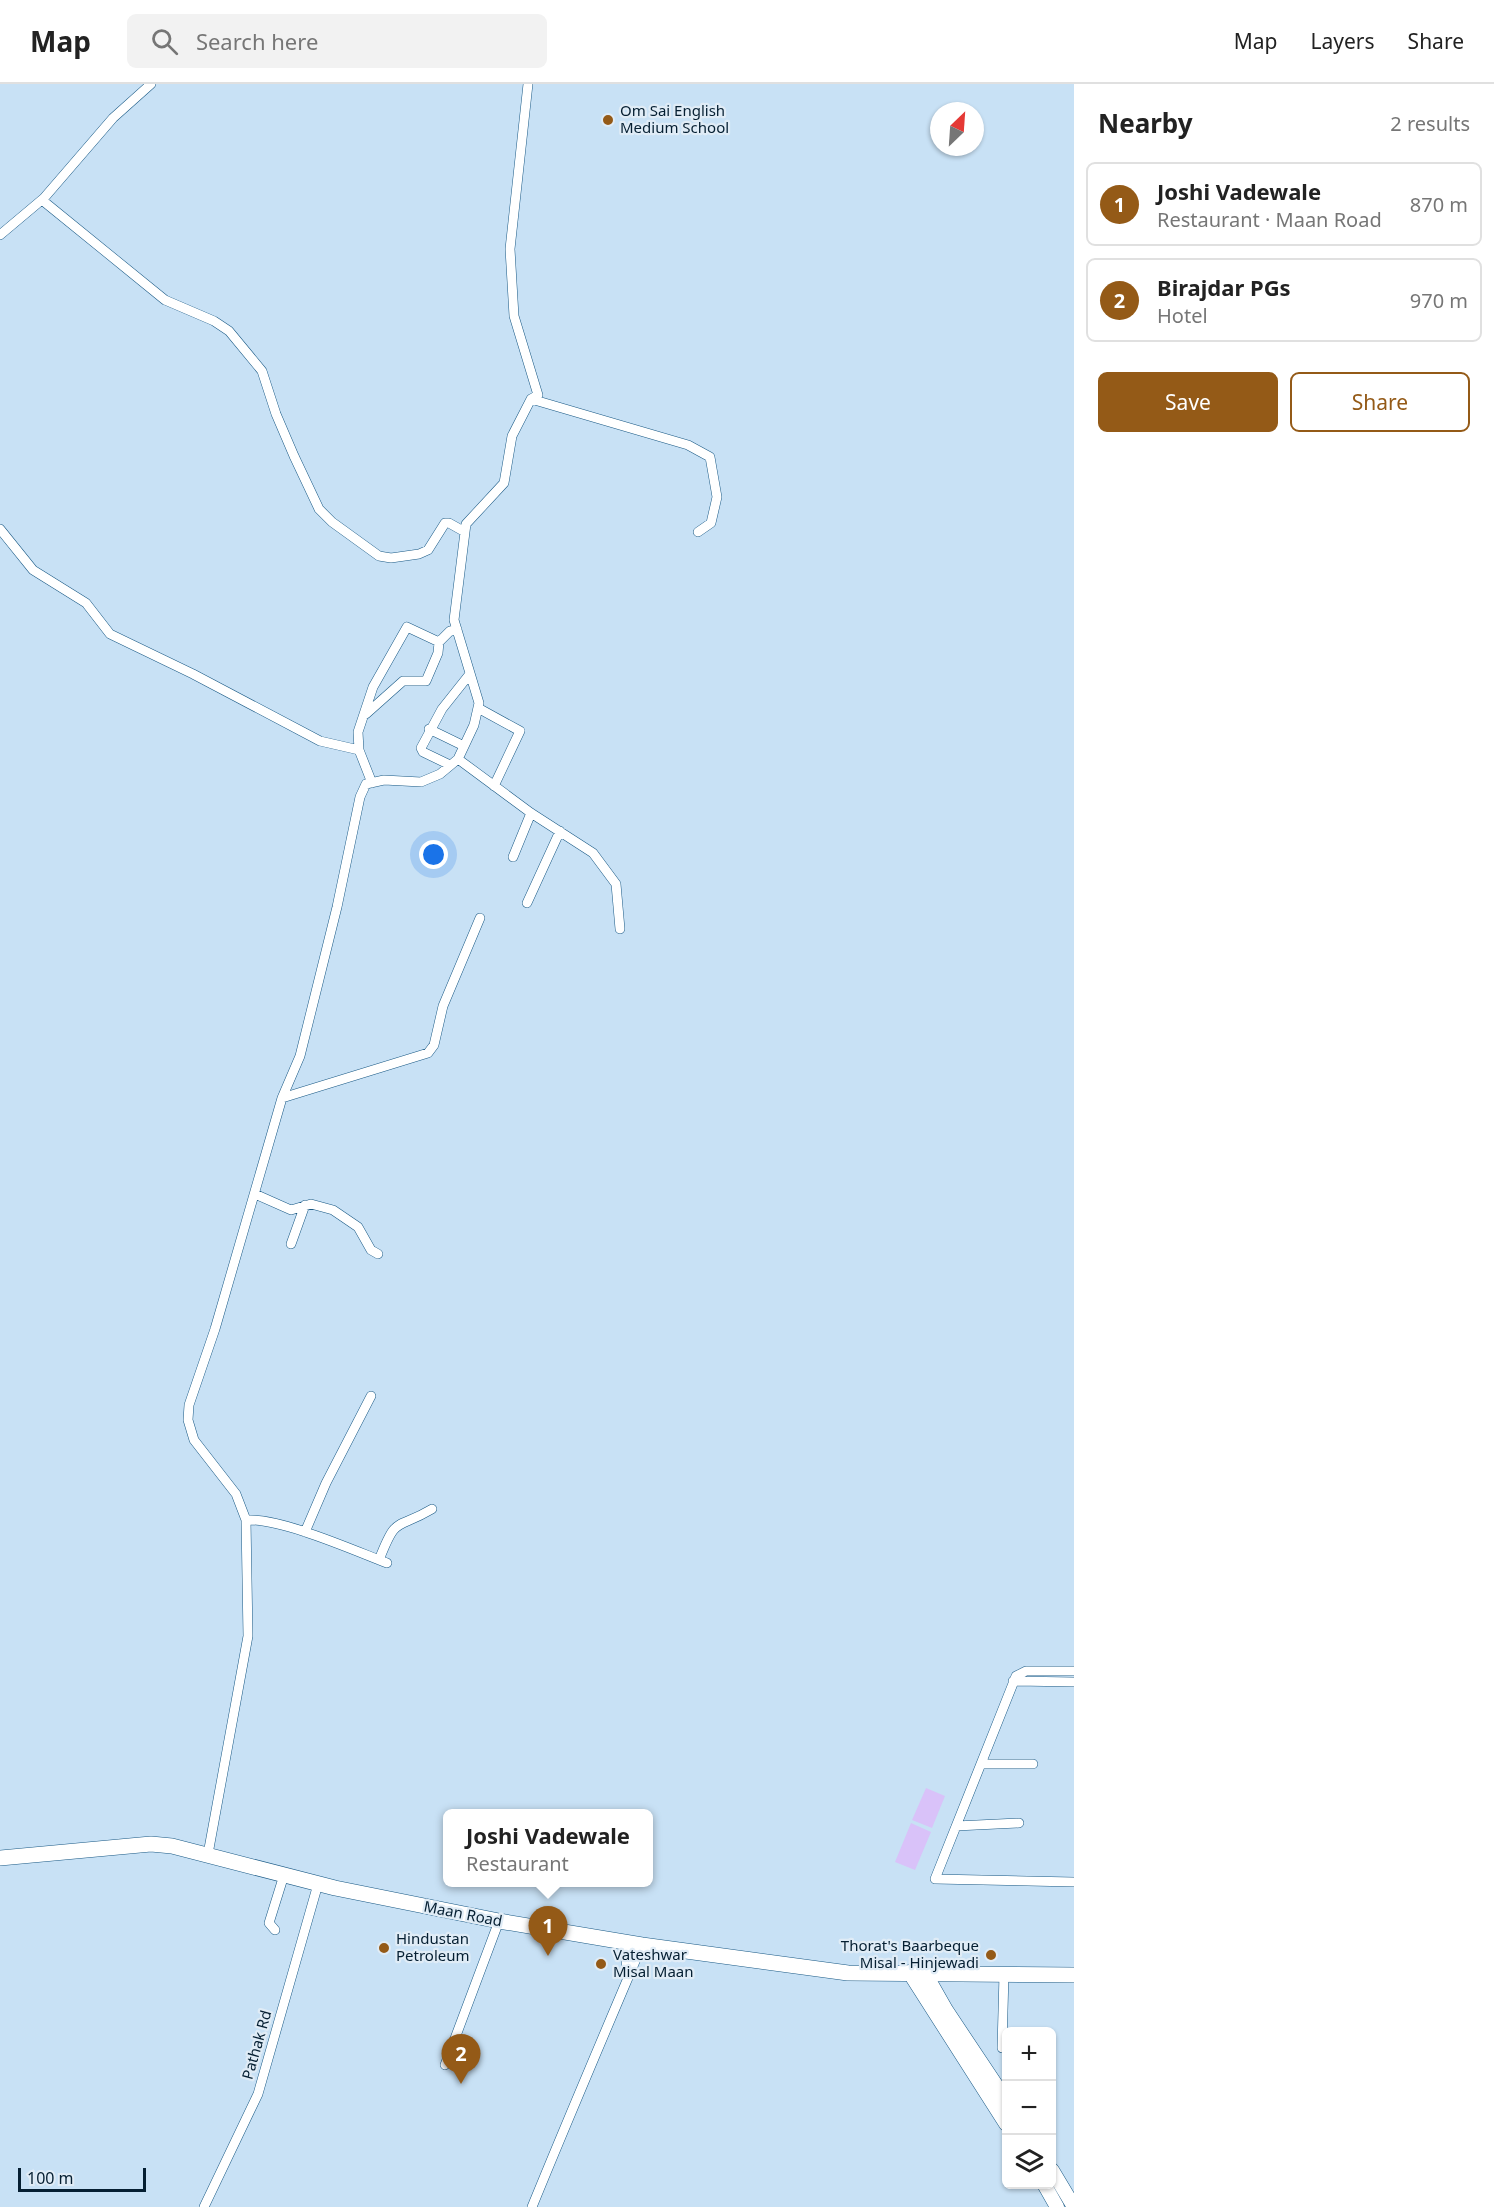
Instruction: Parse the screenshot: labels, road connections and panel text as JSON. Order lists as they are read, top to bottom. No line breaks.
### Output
{"streets":{"main road":["Maan Road"],"street":["Pathak Rd"]},"crossings":[["Maan Road","Pathak Rd"]],"places":["Om Sai English Medium School","Hindustan Petroleum","Thorat's Baarbeque Misal - Hinjewadi","Vateshwar Misal Maan"],"scale_bar":"100 m","north":"top right","page":{"header":"Map","search":"Search here","nav":["Map","Layers","Share"],"heading":["Nearby","2 results"],"list":[{"mark":"1","name":"Joshi Vadewale","note":"Restaurant · Maan Road","value":"870 m"},{"mark":"2","name":"Birajdar PGs","note":"Hotel","value":"970 m"}],"buttons":["Save","Share"],"popup":["Joshi Vadewale","Restaurant"],"pins":["1","2"],"map_buttons":["+","−"],"scale":"100 m"}}
